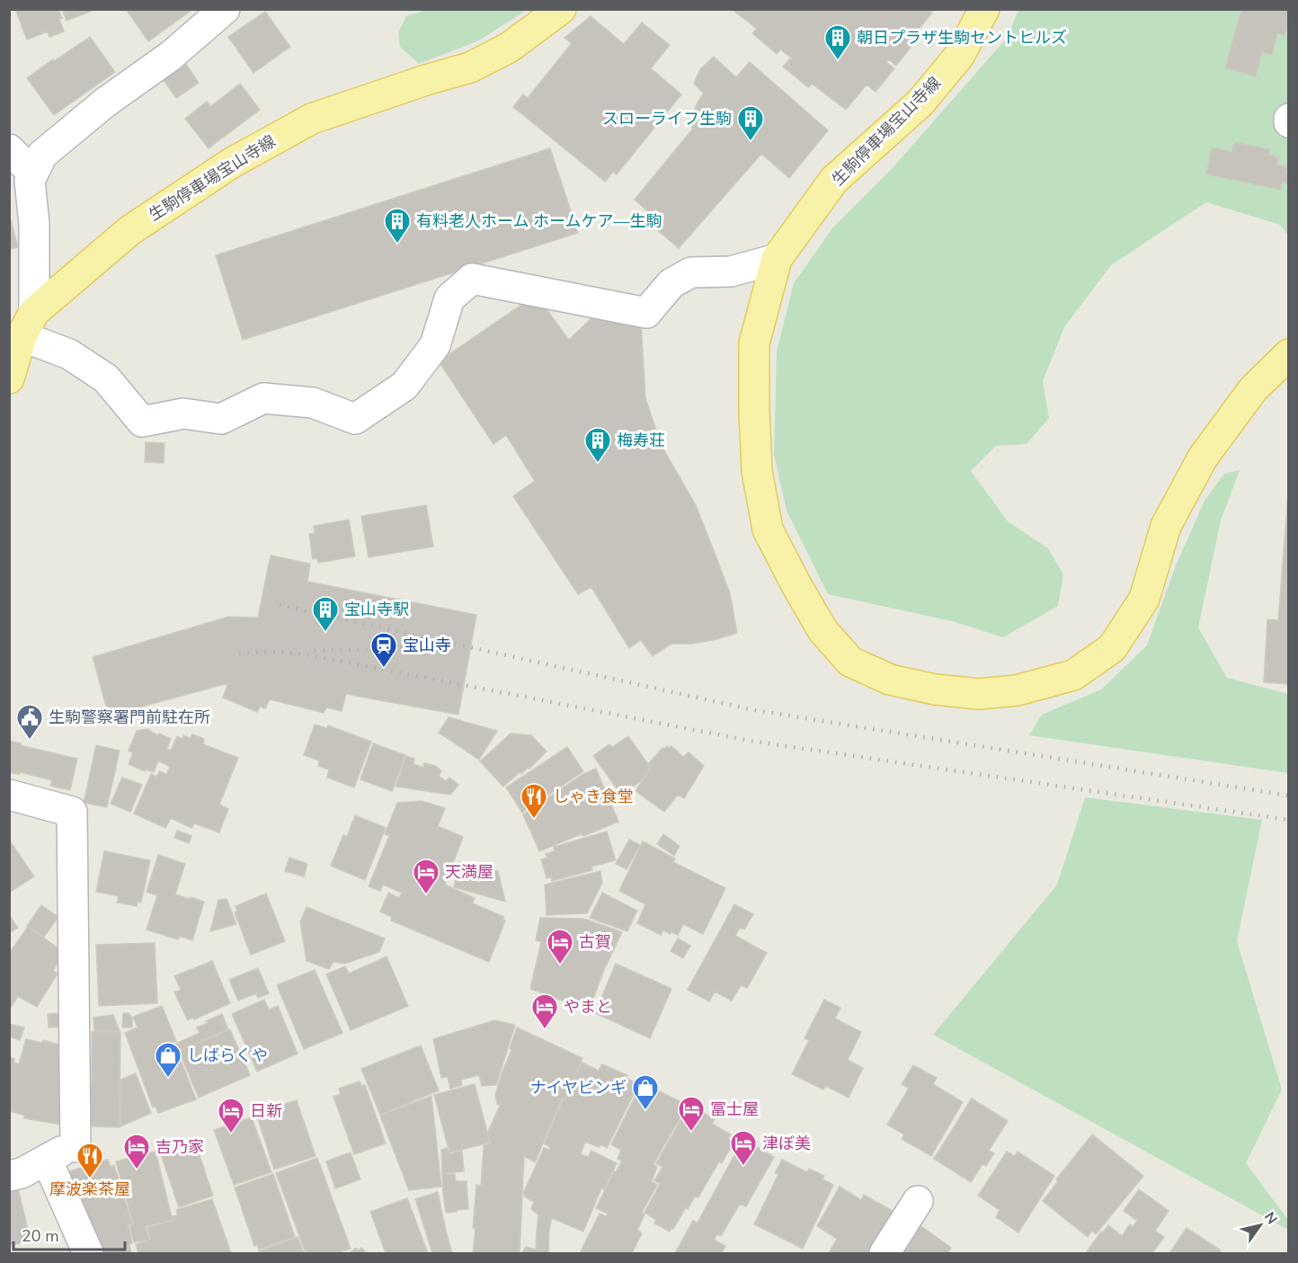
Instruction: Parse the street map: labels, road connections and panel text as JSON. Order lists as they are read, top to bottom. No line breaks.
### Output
{"streets":{"main road":["生駒停車場宝山寺線"]},"places":{"building":["朝日プラザ生駒セントヒルズ","スローライフ生駒","有料老人ホーム ホームケア―生駒","梅寿荘","宝山寺駅"],"station":["宝山寺"],"public building":["生駒警察署門前駐在所"],"restaurant":["しゃき食堂","摩波楽茶屋"],"hotel":["天満屋","古賀","やまと","冨士屋","日新","津ぼ美","吉乃家"],"shop":["しばらくや","ナイヤビンギ"]},"scale_bar":"20 m","north":"top right"}
